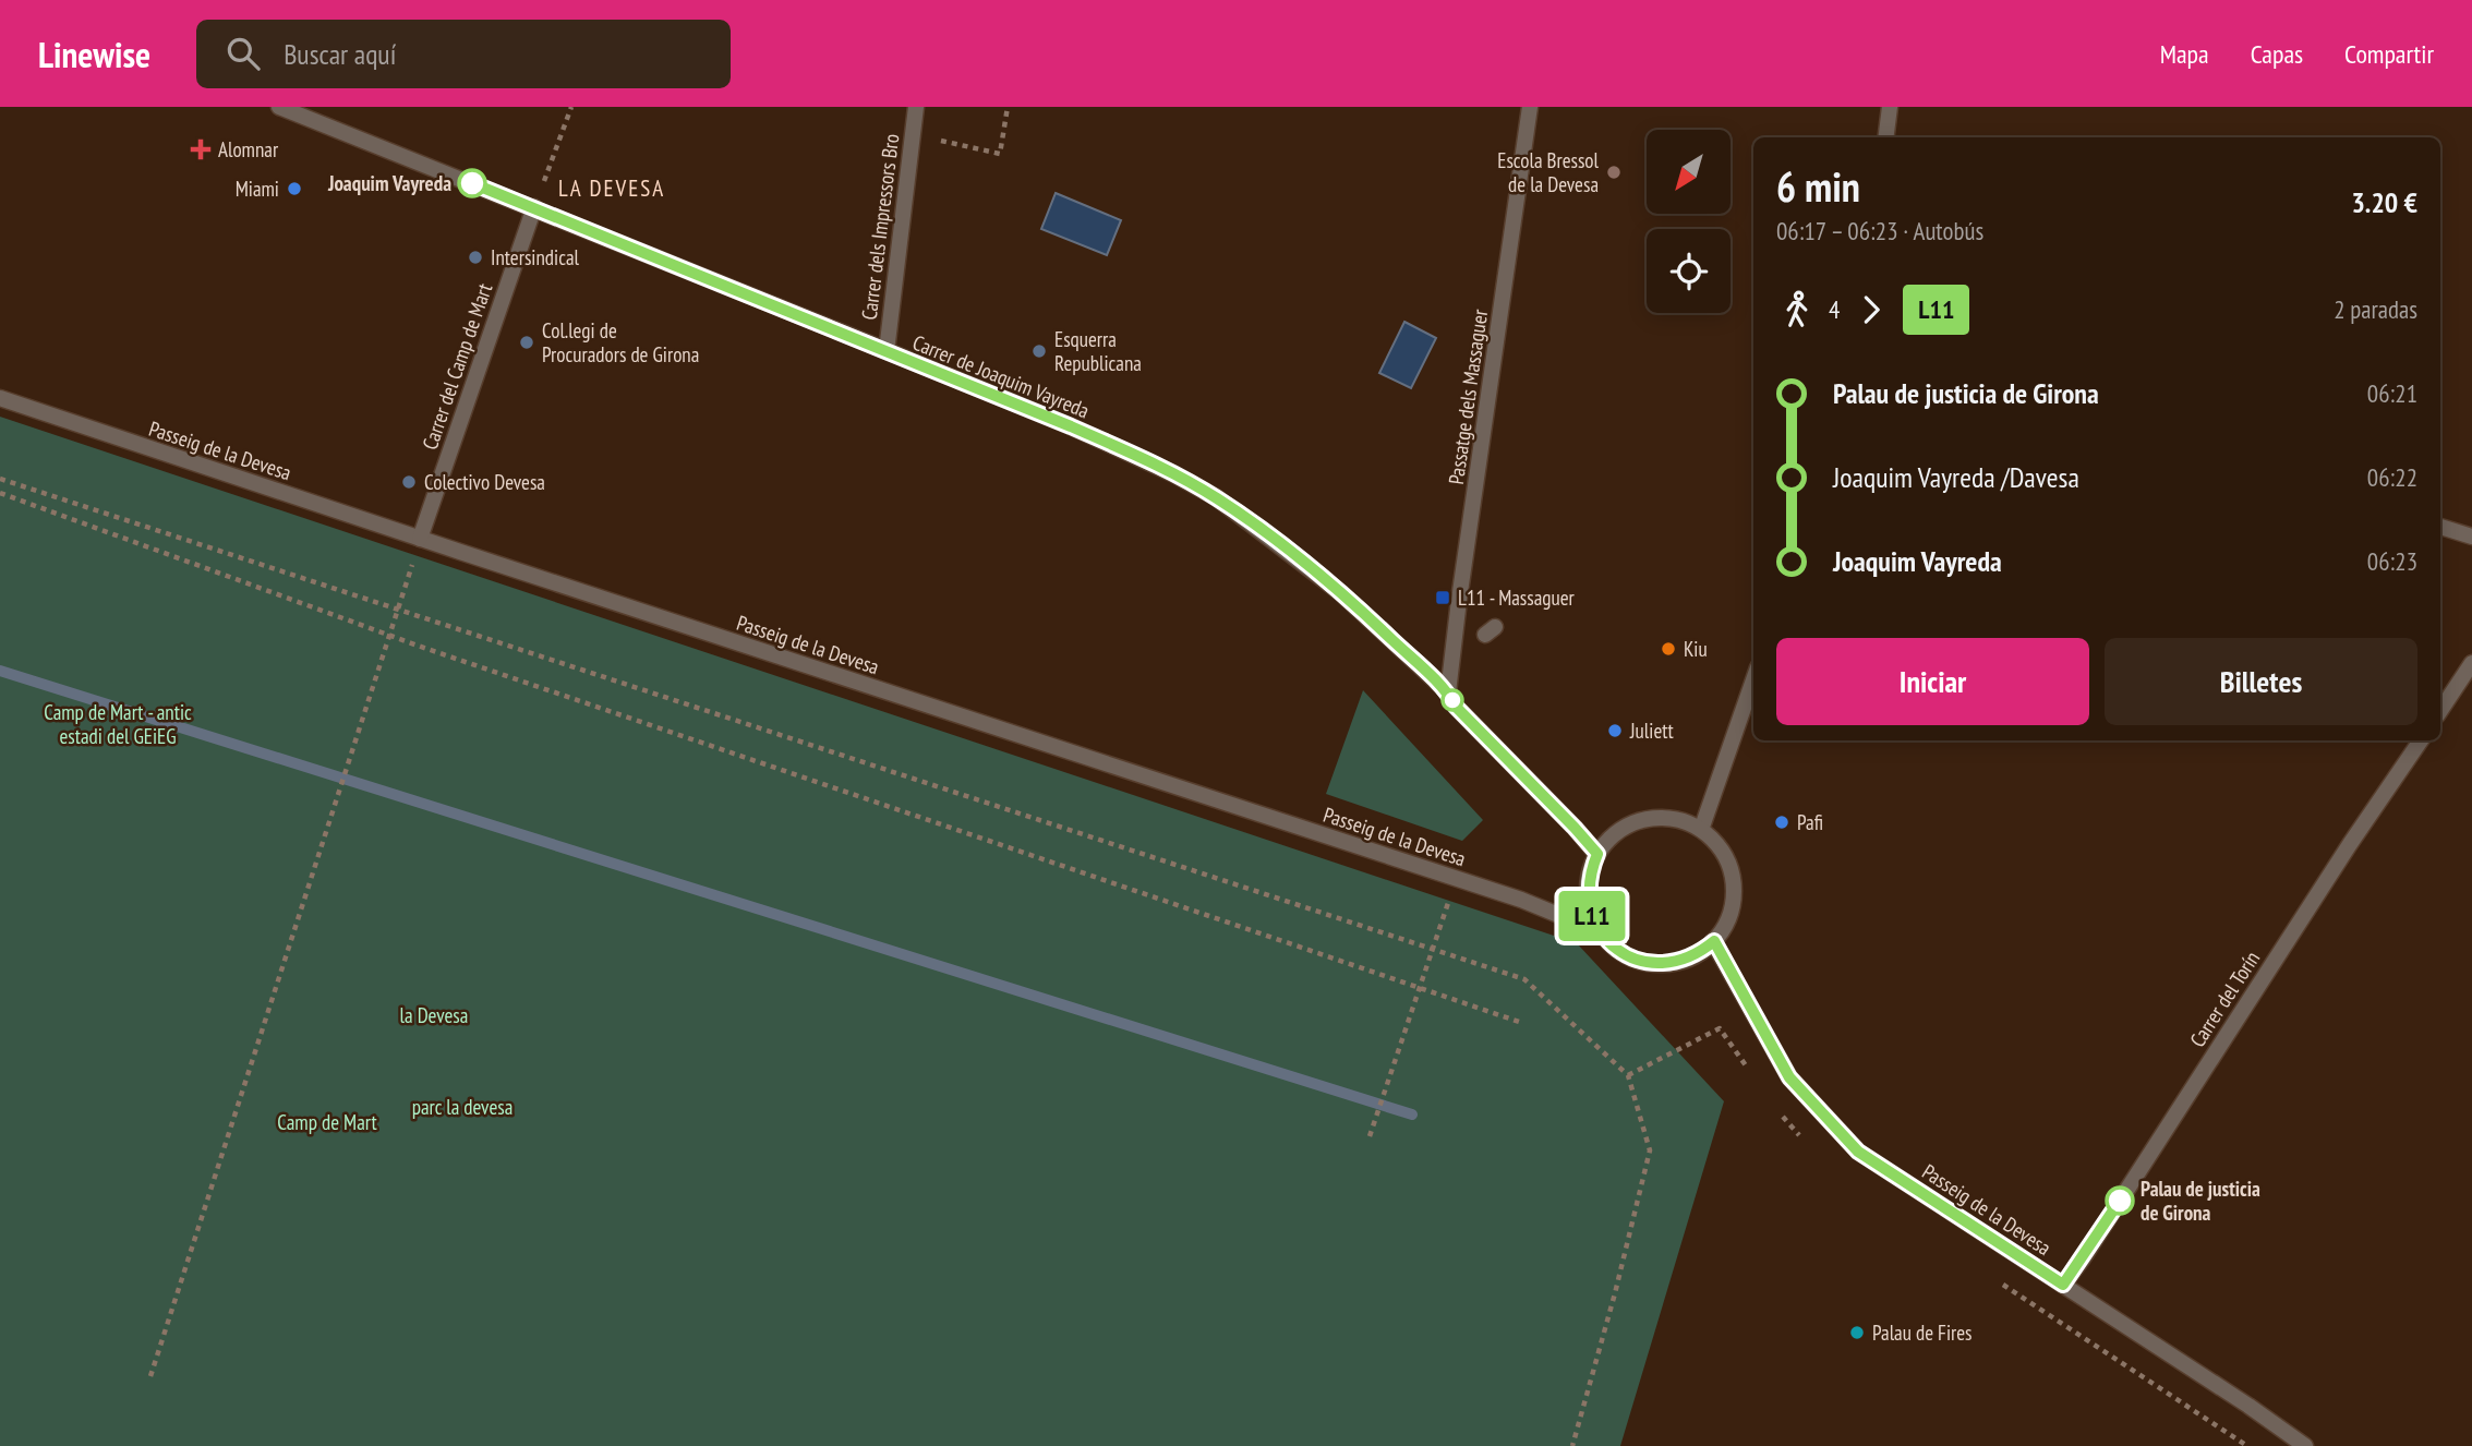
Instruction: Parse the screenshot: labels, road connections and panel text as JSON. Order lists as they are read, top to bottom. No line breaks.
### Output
{"streets":{"street":["Carrer dels Impressors Bro","Carrer del Camp de Mart","Carrer de Joaquim Vayreda","Passatge dels Massaguer","Passeig de la Devesa","Carrer del Torín"]},"crossings":[["Carrer dels Impressors Bro","Carrer de Joaquim Vayreda"],["Carrer del Camp de Mart","Carrer de Joaquim Vayreda"],["Carrer del Camp de Mart","Passeig de la Devesa"],["Carrer de Joaquim Vayreda","Passatge dels Massaguer"],["Carrer de Joaquim Vayreda","Passeig de la Devesa"],["Passeig de la Devesa","Carrer del Torín"]],"districts":["LA DEVESA"],"parks":["Camp de Mart - antic estadi del GEiEG","la Devesa","parc la devesa","Camp de Mart"],"places":{"health":["Alomnar"],"other":["Escola Bressol de la Devesa","Joaquim Vayreda","Miami","Intersindical","Col.legi de Procuradors de Girona","Esquerra Republicana","Colectivo Devesa","Kiu","Juliett","Pafi","Palau de justicia de Girona","Palau de Fires"],"transit":["L11 - Massaguer"]},"lines":["bus line L11"],"north":"bottom left","page":{"header":"Linewise","search":"Buscar aquí","nav":["Mapa","Capas","Compartir"],"on_map":"L11","heading":["6 min","06:17 – 06:23 · Autobús","3.20 €"],"legs":["4","L11","2 paradas"],"list":[{"name":"Palau de justicia de Girona","value":"06:21"},{"name":"Joaquim Vayreda /Davesa","value":"06:22"},{"name":"Joaquim Vayreda","value":"06:23"}],"buttons":["Iniciar","Billetes"]}}
